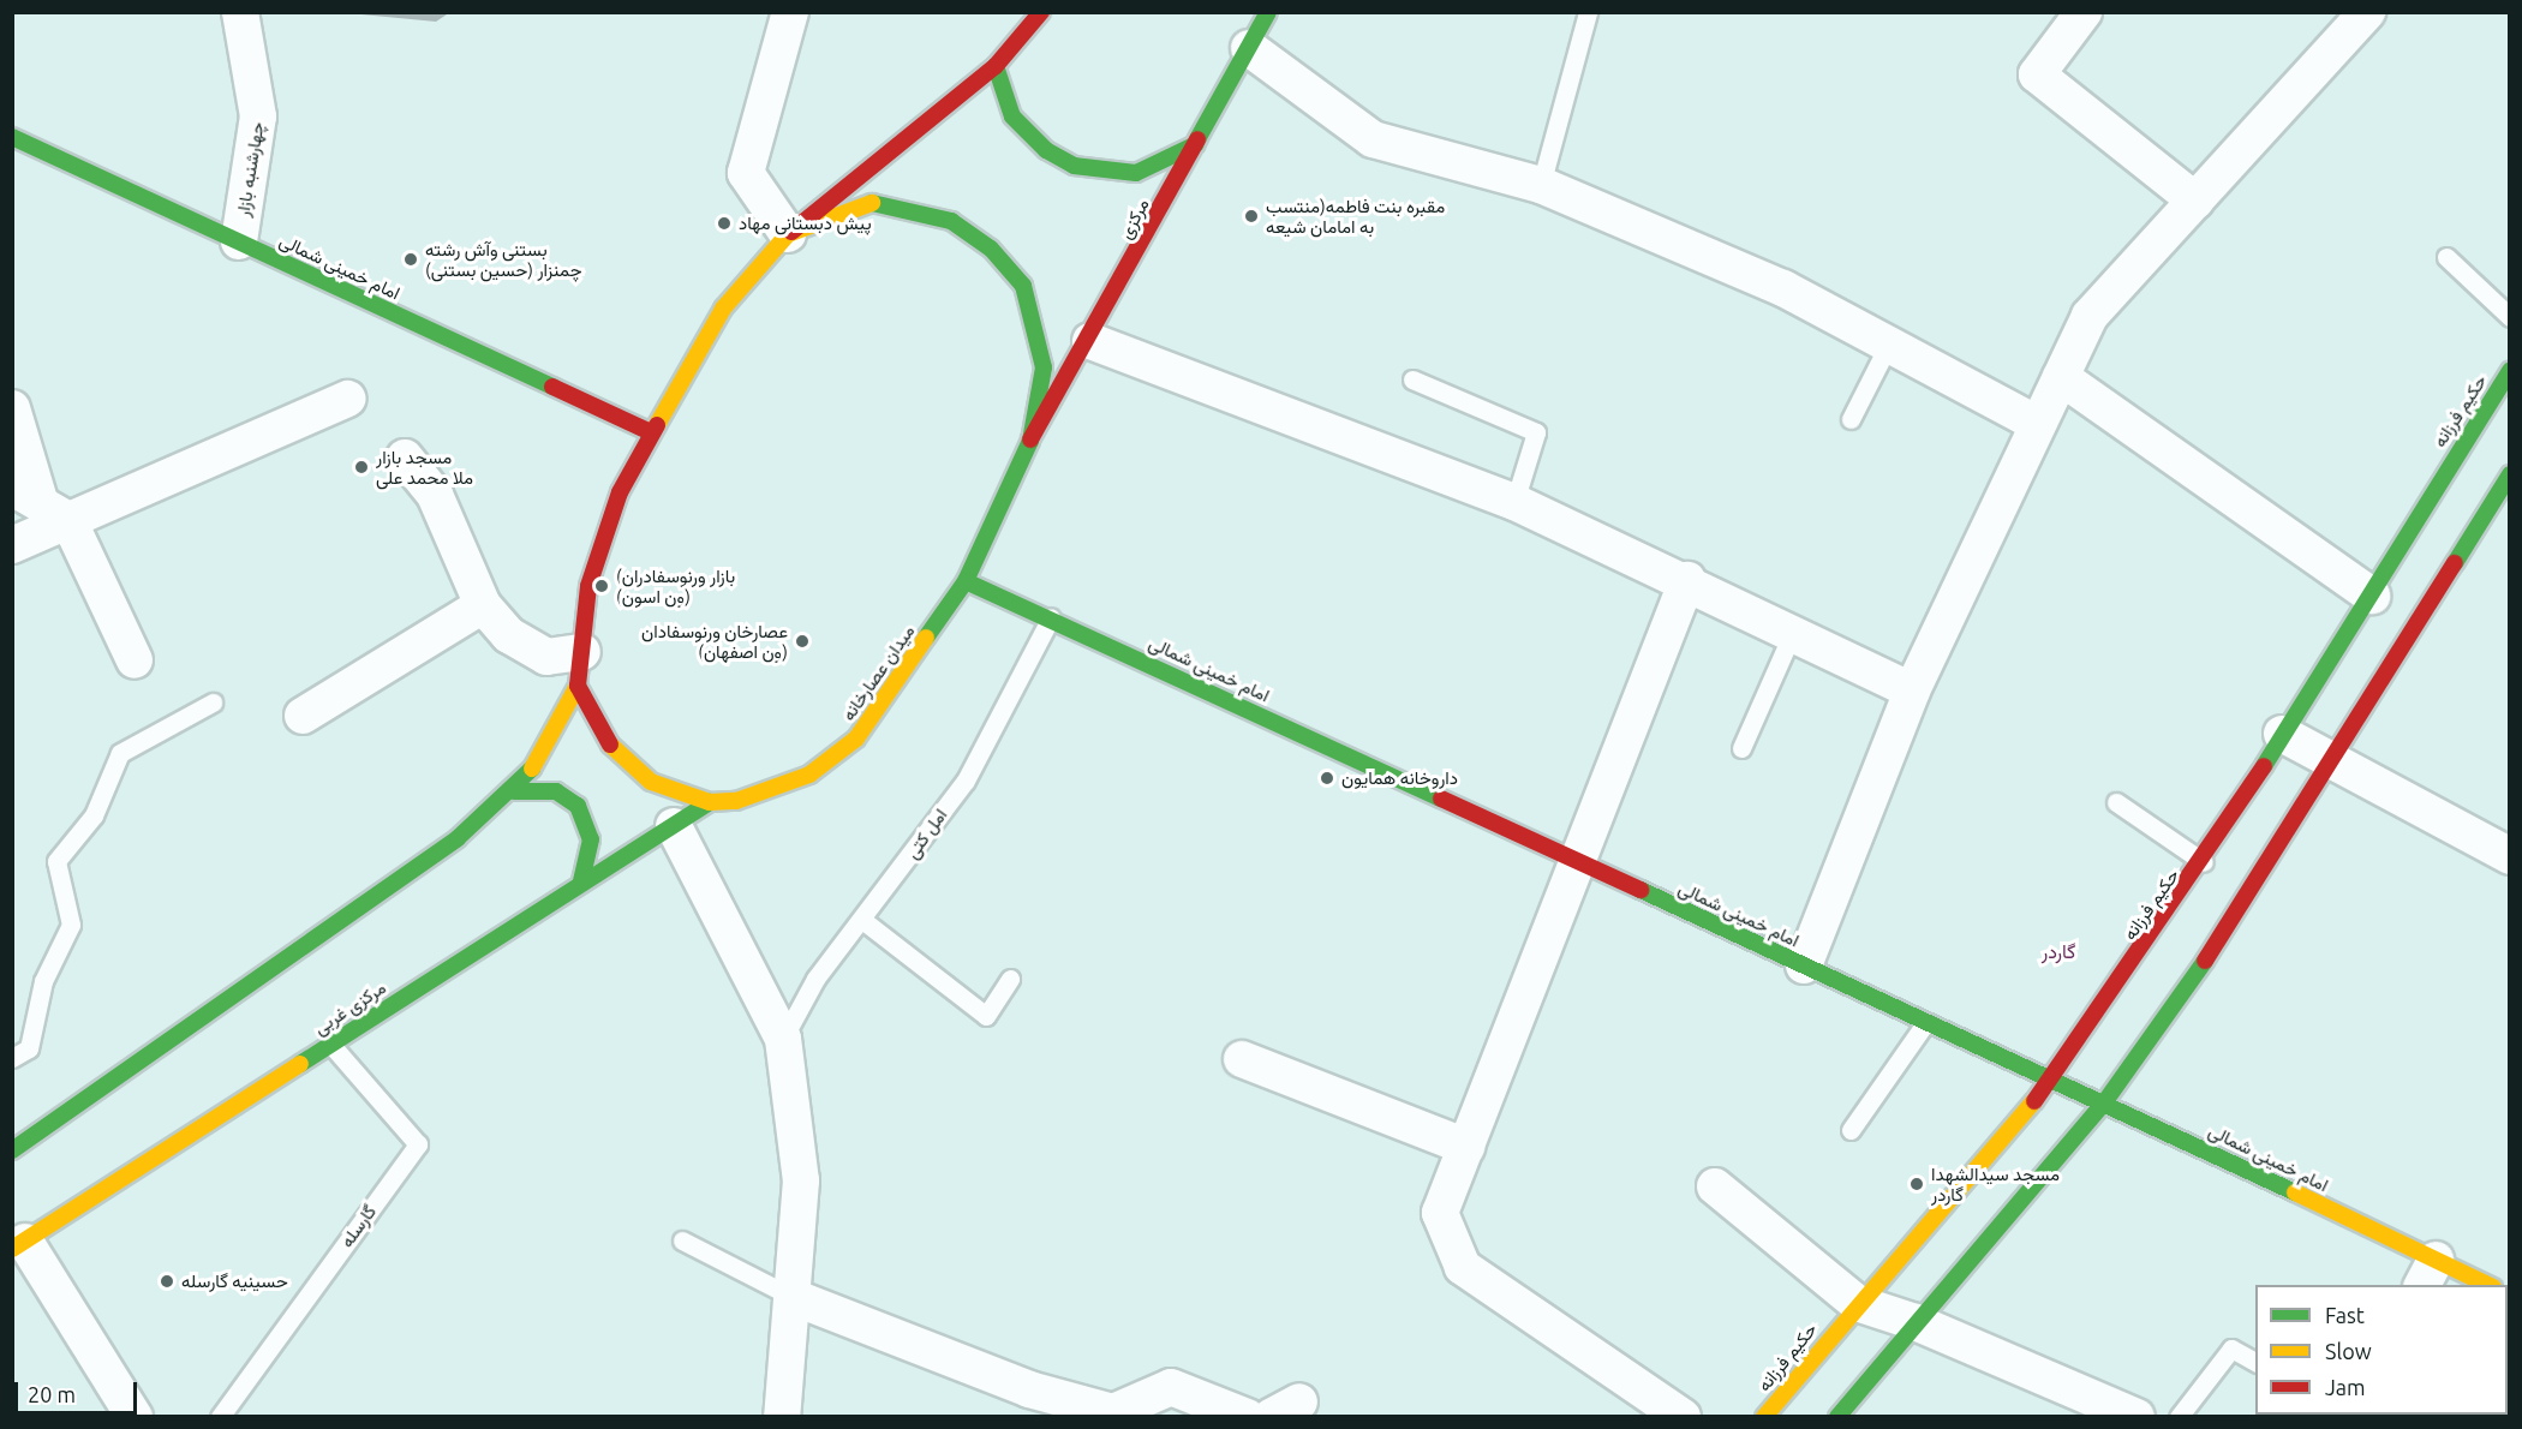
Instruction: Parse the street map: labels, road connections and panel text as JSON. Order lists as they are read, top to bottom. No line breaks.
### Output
{"streets":{"main road":["مرکزی","امام خمینی شمالی","حکیم فرزانه","میدان عصارخانه","مرکزی غربی"],"street":["چهارشنبه بازار"],"lane":["امل کتی","گارسله"]},"crossings":[["چهارشنبه بازار","امام خمینی شمالی"],["مرکزی","میدان عصارخانه"],["امام خمینی شمالی","حکیم فرزانه"],["امام خمینی شمالی","میدان عصارخانه"],["امام خمینی شمالی","امل کتی"],["میدان عصارخانه","مرکزی غربی"],["مرکزی غربی","گارسله"]],"districts":["گاردر"],"places":["مقبره بنت فاطمه(منتسب به امامان شیعه","پیش دبستانی مهاد","بستنی وآش رشته چمنزار (حسین بستنی)","مسجد بازار ملا محمد علی","(بازار ورنوسفادران (ون اسون)","عصارخان ورنوسفادان (ون اصفهان)","داروخانه همایون","مسجد سیدالشهدا گاردر","حسینیه گارسله"],"legend":["Fast","Slow","Jam"],"scale_bar":"20 m"}
